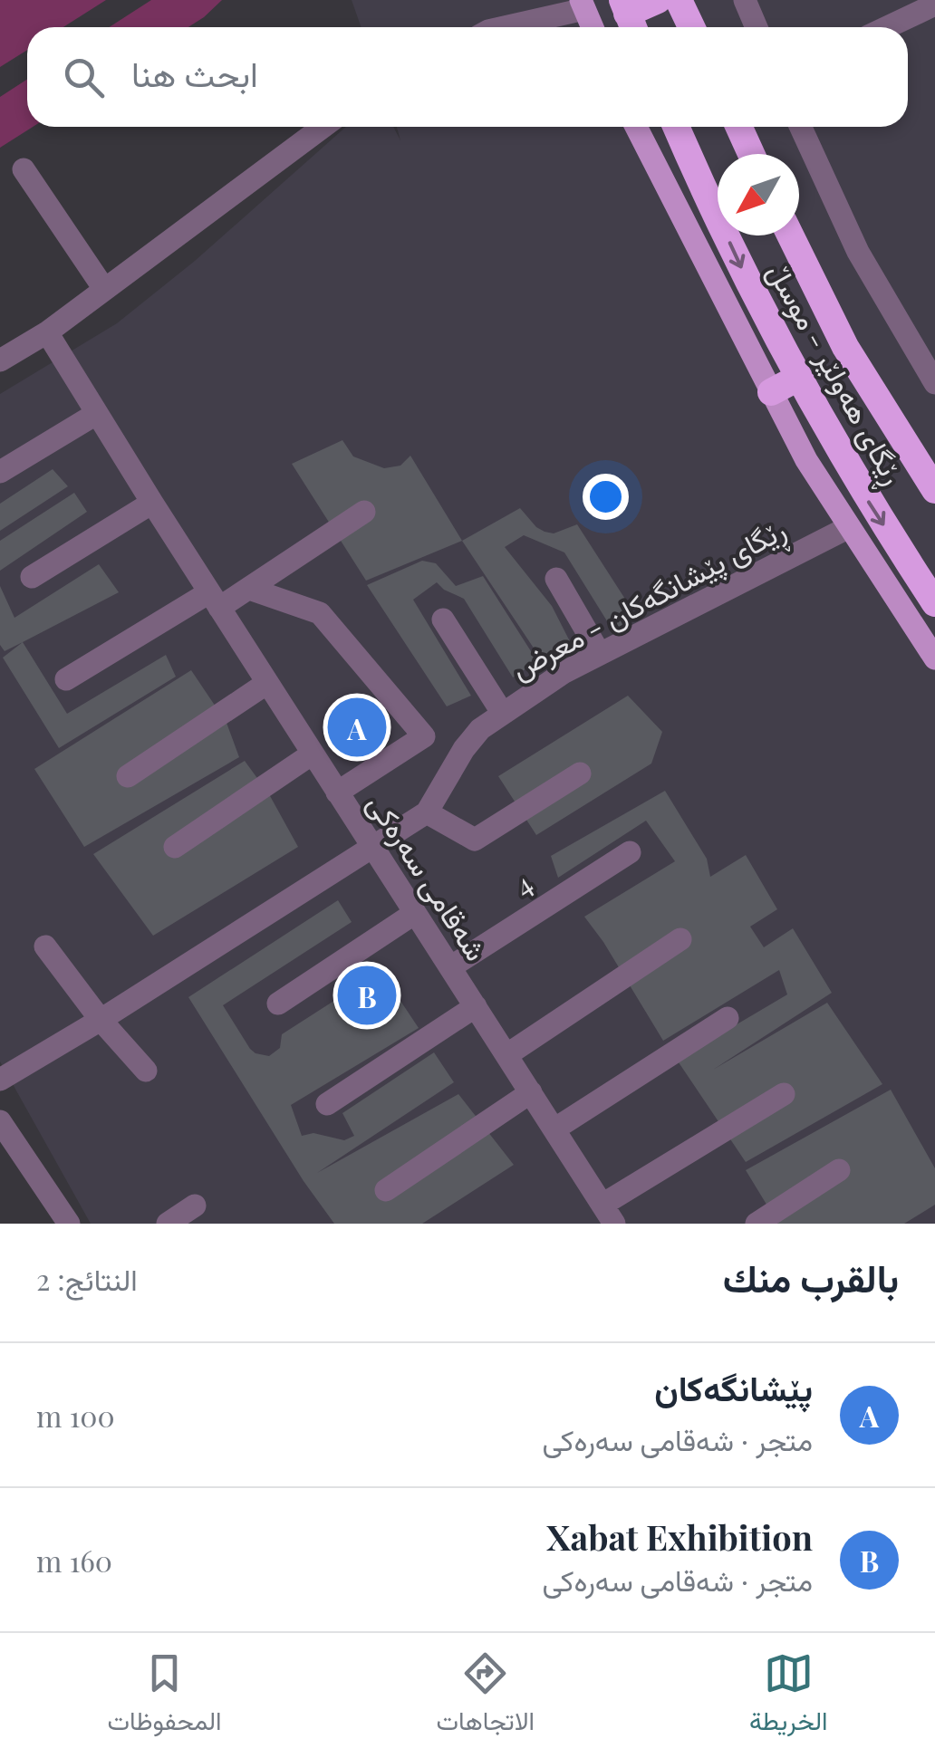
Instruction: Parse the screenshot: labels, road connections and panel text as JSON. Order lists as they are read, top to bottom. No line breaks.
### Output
{"streets":{"highway":["ڕێگای هەولێر - موسڵ"],"street":["ڕێگای پێشانگەکان - معرض","شەقامی سەرەکی","4"]},"crossings":[["ڕێگای پێشانگەکان - معرض","شەقامی سەرەکی"],["شەقامی سەرەکی","4"]],"north":"bottom left","page":{"search":"ابحث هنا","pins":["A","B"],"heading":["بالقرب منك","النتائج: 2"],"list":[{"mark":"A","name":"پێشانگەکان","note":"متجر · شەقامی سەرەکی","value":"100 m"},{"mark":"B","name":"Xabat Exhibition","note":"متجر · شەقامی سەرەکی","value":"160 m"}],"nav":["الخريطة","الاتجاهات","المحفوظات"]}}
